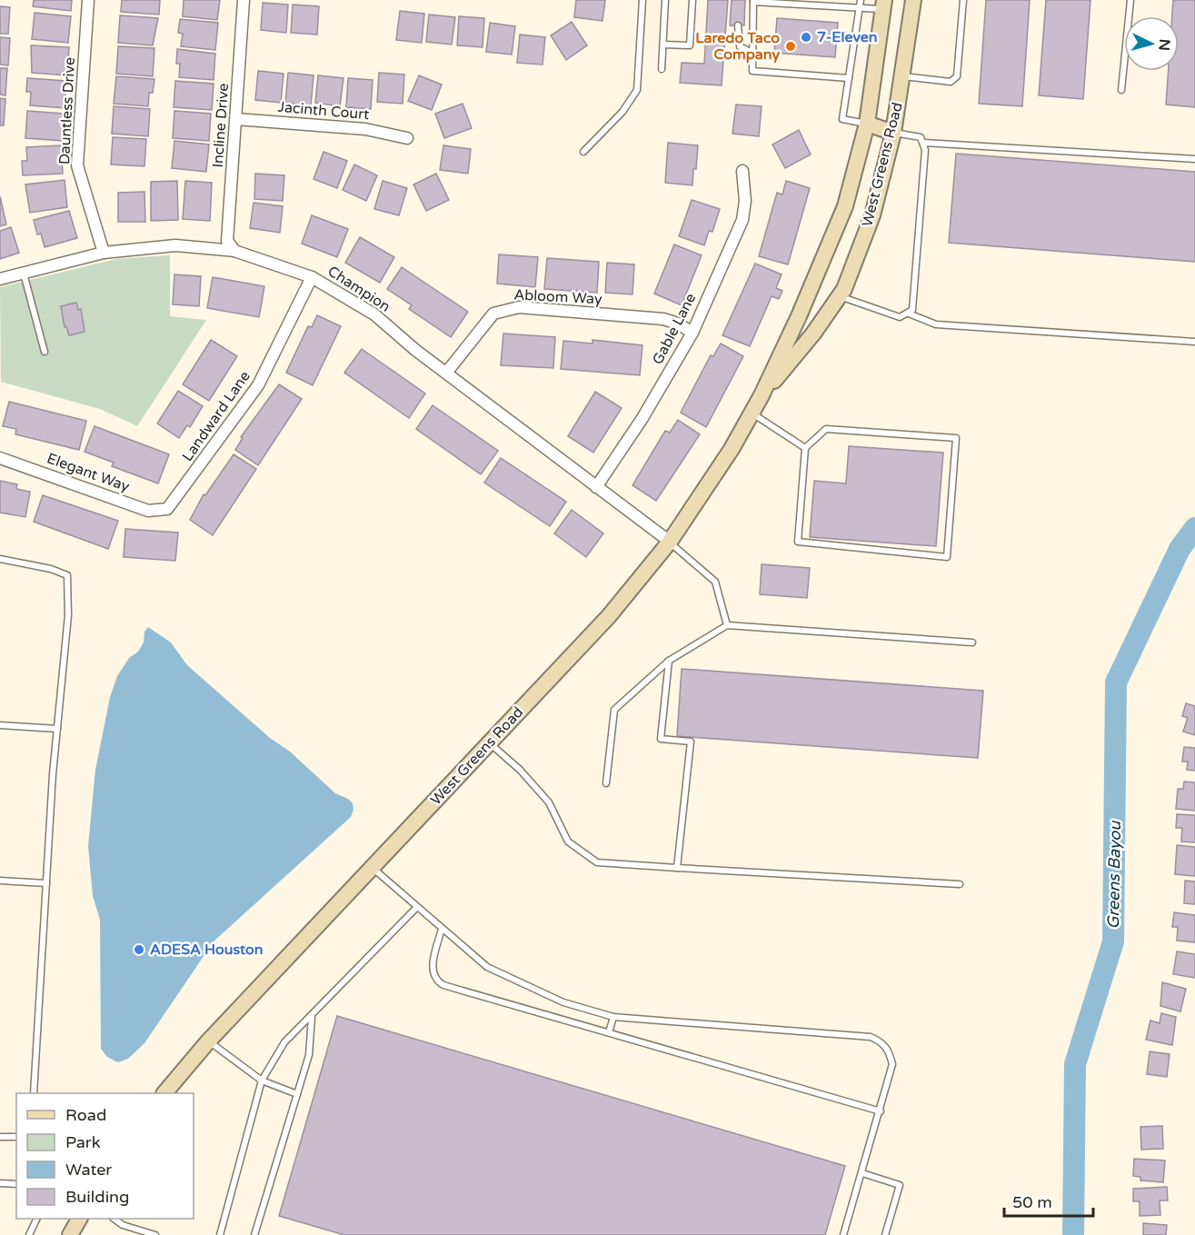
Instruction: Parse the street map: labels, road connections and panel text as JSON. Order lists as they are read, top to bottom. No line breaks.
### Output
{"streets":{"main road":["West Greens Road"],"street":["Dauntless Drive","Jacinth Court","Incline Drive","Champion","Abloom Way","Gable Lane","Landward Lane","Elegant Way"]},"crossings":[["Dauntless Drive","Champion"],["Jacinth Court","Incline Drive"],["Incline Drive","Champion"],["West Greens Road","Champion"],["Champion","Abloom Way"],["Champion","Gable Lane"],["Champion","Landward Lane"],["Abloom Way","Gable Lane"],["Landward Lane","Elegant Way"]],"water":["Greens Bayou"],"places":["7-Eleven","Laredo Taco Company","ADESA Houston"],"legend":["Road","Park","Water","Building"],"scale_bar":"50 m","north":"right"}
